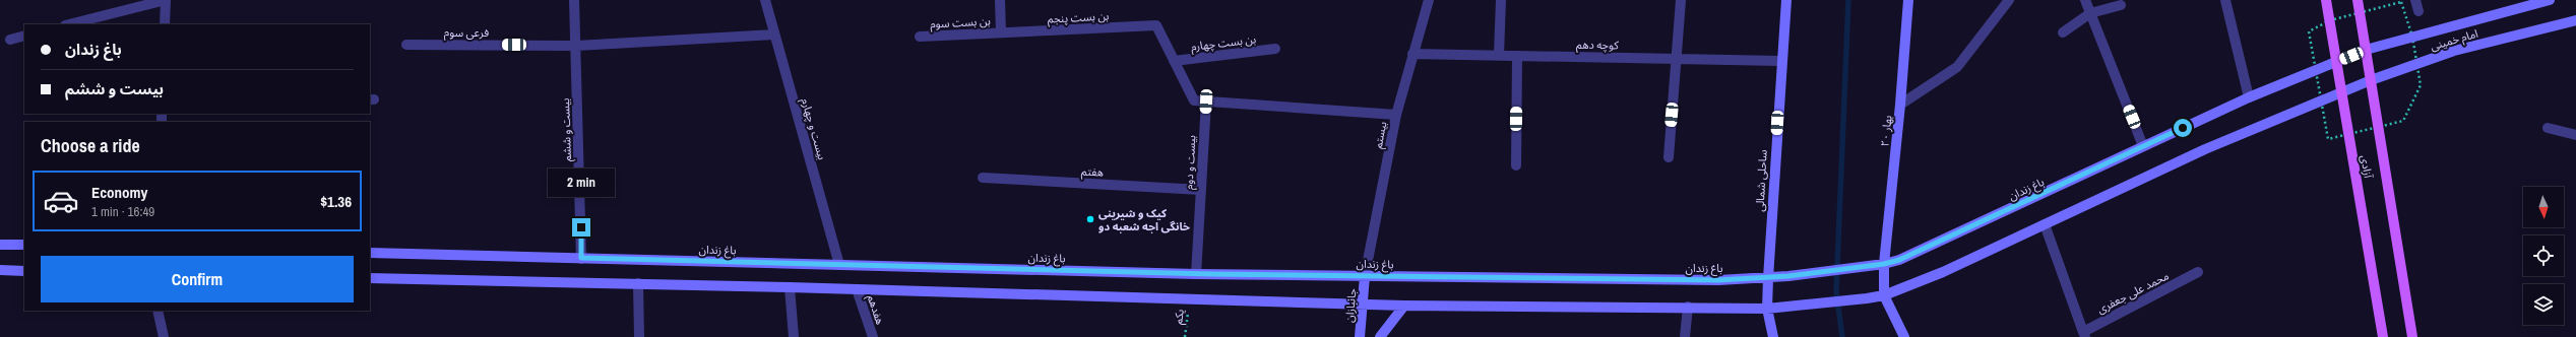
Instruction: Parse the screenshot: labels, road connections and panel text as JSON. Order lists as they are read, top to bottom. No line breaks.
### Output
{"streets":{"main road":["امام خمینی","بهار ۲۰","آزادی","ساحلی شمالی","باغ زندان","جانبازان"],"street":["بن بست پنجم","بن بست سوم","فرعی سوم","بن بست چهارم","کوچه دهم","بیست و چهارم","بیست و ششم","بیستم","بیست و دوم","هفتم","محمد علی جعفری","هفدهم"],"path":["یکم"]},"crossings":[["بن بست پنجم","بن بست سوم"],["بن بست پنجم","بن بست چهارم"],["فرعی سوم","بیست و چهارم"],["فرعی سوم","بیست و ششم"],["امام خمینی","آزادی"],["امام خمینی","باغ زندان"],["کوچه دهم","بیستم"],["کوچه دهم","ساحلی شمالی"],["بیست و چهارم","باغ زندان"],["بیست و ششم","باغ زندان"],["بهار ۲۰","باغ زندان"],["بیستم","باغ زندان"],["بیستم","جانبازان"],["بیست و دوم","هفتم"],["بیست و دوم","باغ زندان"],["آزادی","باغ زندان"],["ساحلی شمالی","باغ زندان"],["باغ زندان","جانبازان"]],"places":["کیک و شیرینی خانگی اجه شعبه دو"],"north":"bottom","page":{"banner":["باغ زندان","بیست و ششم"],"heading":"Choose a ride","bubble":"2 min","list":[{"name":"Economy","note":"1 min · 16:49","value":"$1.36"}],"buttons":"Confirm"}}
